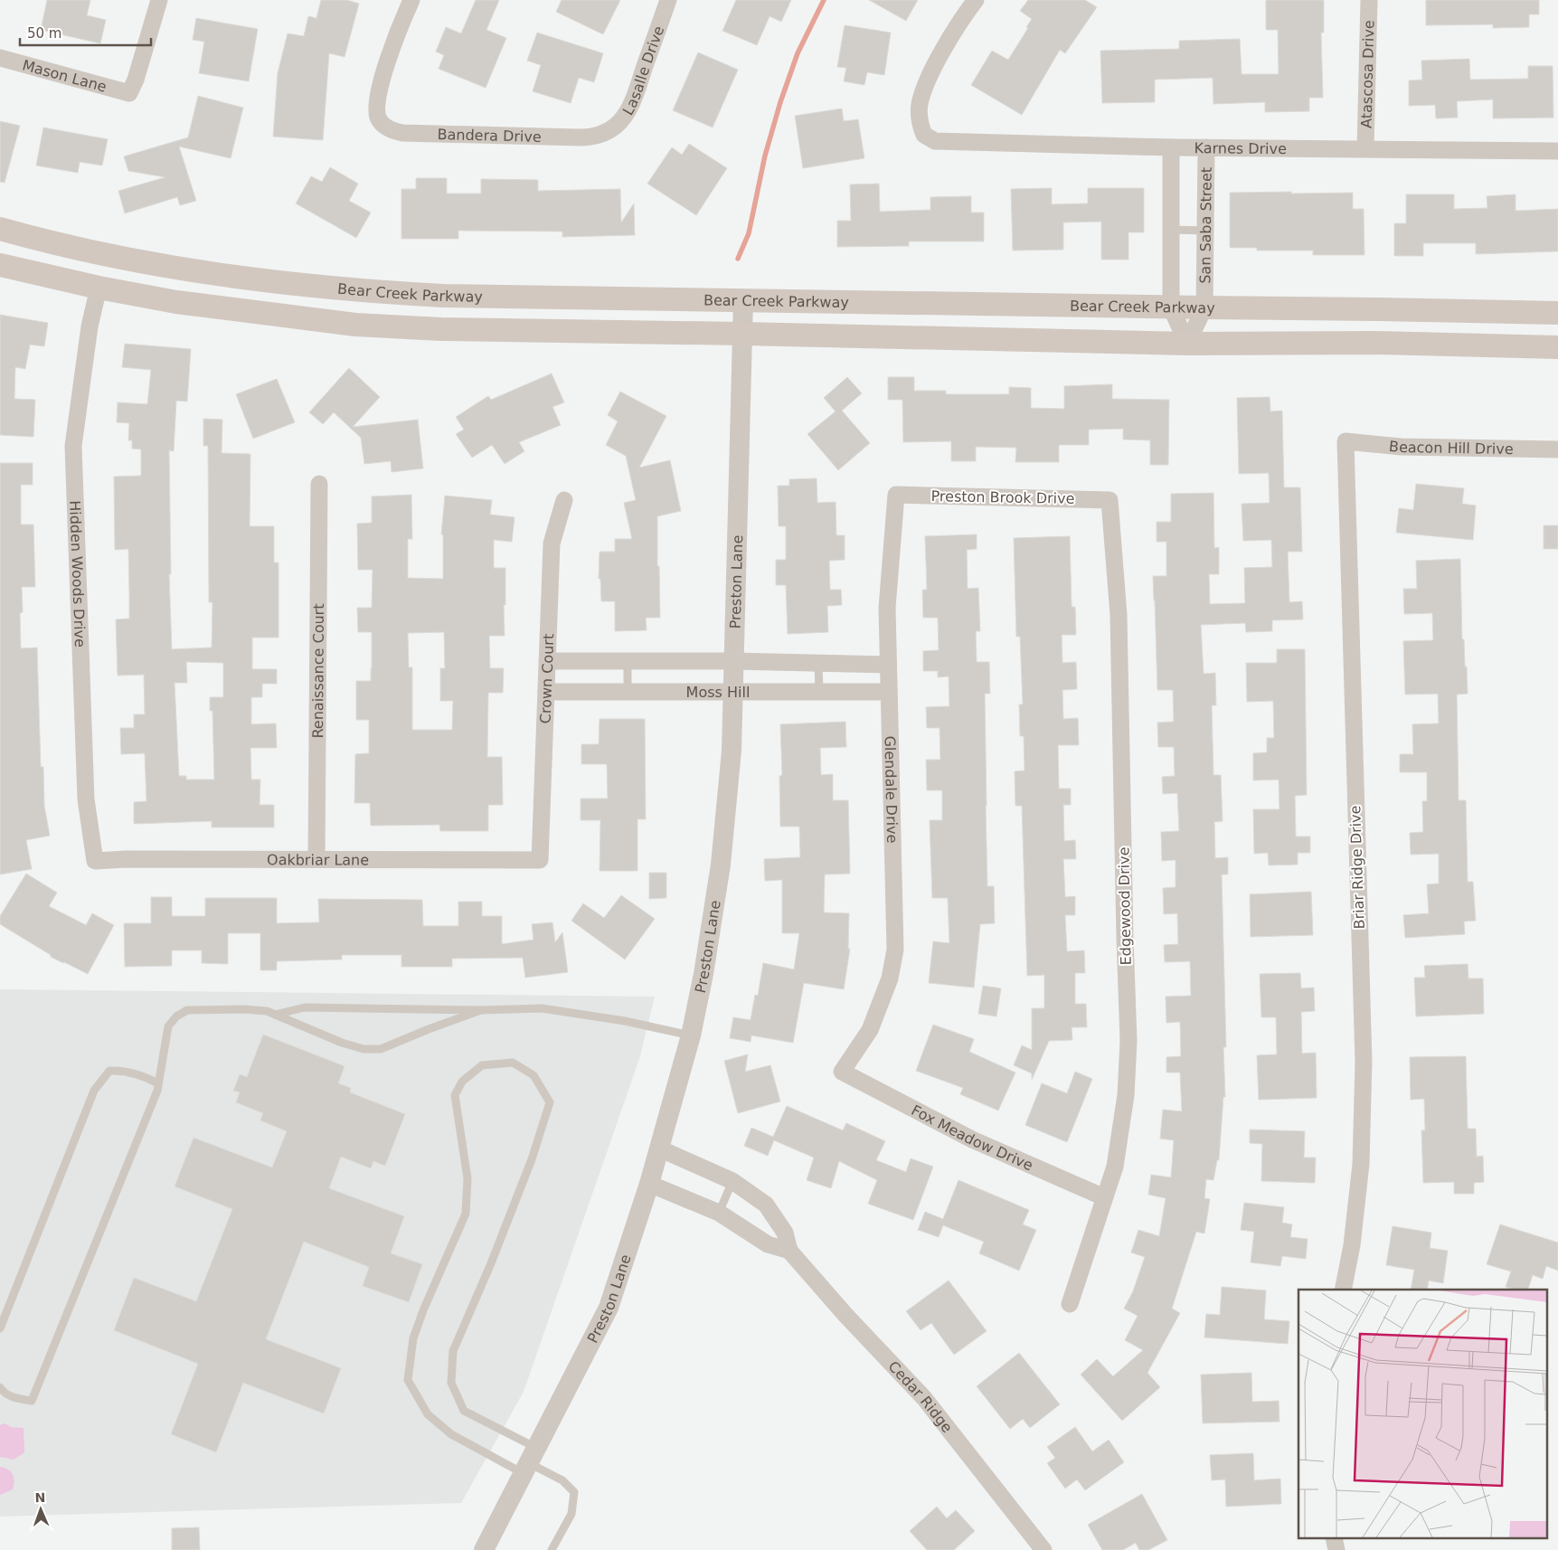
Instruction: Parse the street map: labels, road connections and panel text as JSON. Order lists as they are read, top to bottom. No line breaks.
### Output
{"streets":{"main road":["Bear Creek Parkway"],"street":["Lasalle Drive","Atascosa Drive","Mason Lane","Bandera Drive","Karnes Drive","San Saba Street","Beacon Hill Drive","Preston Brook Drive","Hidden Woods Drive","Preston Lane","Renaissance Court","Crown Court","Moss Hill","Glendale Drive","Oakbriar Lane","Briar Ridge Drive","Edgewood Drive","Fox Meadow Drive","Cedar Ridge"]},"crossings":[["Lasalle Drive","Bandera Drive"],["Atascosa Drive","Karnes Drive"],["Karnes Drive","San Saba Street"],["San Saba Street","Bear Creek Parkway"],["Bear Creek Parkway","Preston Lane"],["Beacon Hill Drive","Briar Ridge Drive"],["Preston Brook Drive","Glendale Drive"],["Preston Brook Drive","Edgewood Drive"],["Hidden Woods Drive","Oakbriar Lane"],["Preston Lane","Moss Hill"],["Preston Lane","Cedar Ridge"],["Renaissance Court","Oakbriar Lane"],["Crown Court","Moss Hill"],["Crown Court","Oakbriar Lane"],["Moss Hill","Glendale Drive"],["Glendale Drive","Fox Meadow Drive"],["Edgewood Drive","Fox Meadow Drive"]],"scale_bar":"50 m","north":"top"}
